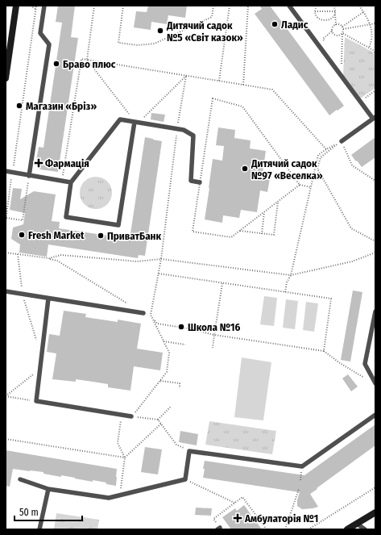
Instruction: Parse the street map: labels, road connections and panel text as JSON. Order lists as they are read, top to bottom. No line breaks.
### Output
{"places":{"other":["Ладис","Дитячий садок №5 «Світ казок»","Браво плюс","Магазин «Бріз»","Дитячий садок №97 «Веселка»","Fresh Market","ПриватБанк","Школа №16"],"health":["Фармація","Амбулаторія №1"]},"scale_bar":"50 m"}
